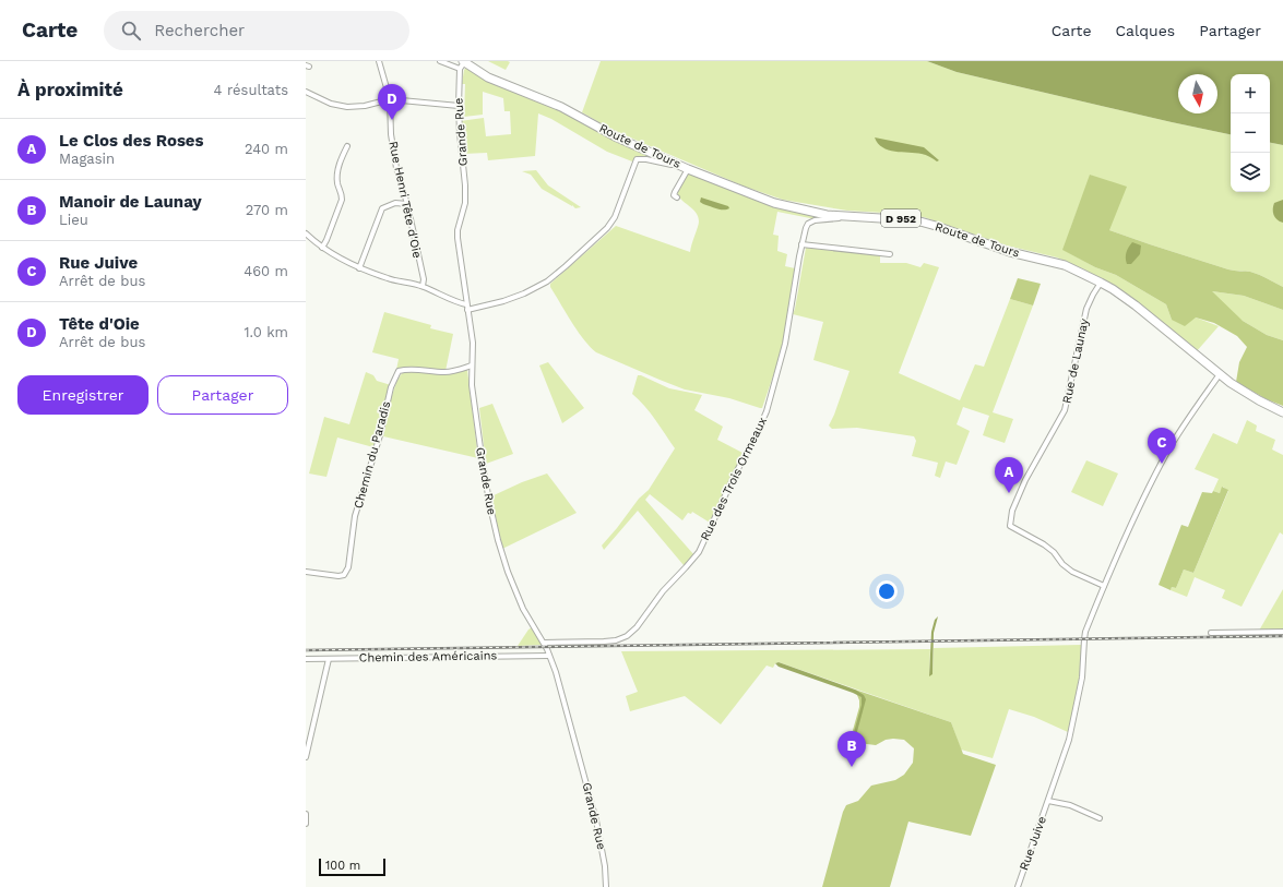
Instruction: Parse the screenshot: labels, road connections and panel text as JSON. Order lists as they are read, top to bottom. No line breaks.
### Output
{"streets":{"main road":["Route de Tours","D 952"],"street":["Grande Rue","Rue Henri Tête d'Oie","Rue de Launay","Chemin du Paradis","Rue des Trois Ormeaux","Chemin des Américains","Rue Juive"]},"crossings":[["Grande Rue","Route de Tours"],["Grande Rue","Chemin du Paradis"],["Grande Rue","Rue des Trois Ormeaux"],["Grande Rue","Chemin des Américains"],["Route de Tours","Rue de Launay"],["Route de Tours","Rue des Trois Ormeaux"],["Route de Tours","Rue Juive"],["Rue de Launay","Rue Juive"]],"scale_bar":"100 m","north":"bottom","page":{"header":"Carte","search":"Rechercher","nav":["Carte","Calques","Partager"],"heading":["À proximité","4 résultats"],"map_buttons":["+","−"],"pins":["D","C","A","B"],"list":[{"mark":"A","name":"Le Clos des Roses","note":"Magasin","value":"240 m"},{"mark":"B","name":"Manoir de Launay","note":"Lieu","value":"270 m"},{"mark":"C","name":"Rue Juive","note":"Arrêt de bus","value":"460 m"},{"mark":"D","name":"Tête d'Oie","note":"Arrêt de bus","value":"1.0 km"}],"buttons":["Enregistrer","Partager"],"scale":"100 m"}}
